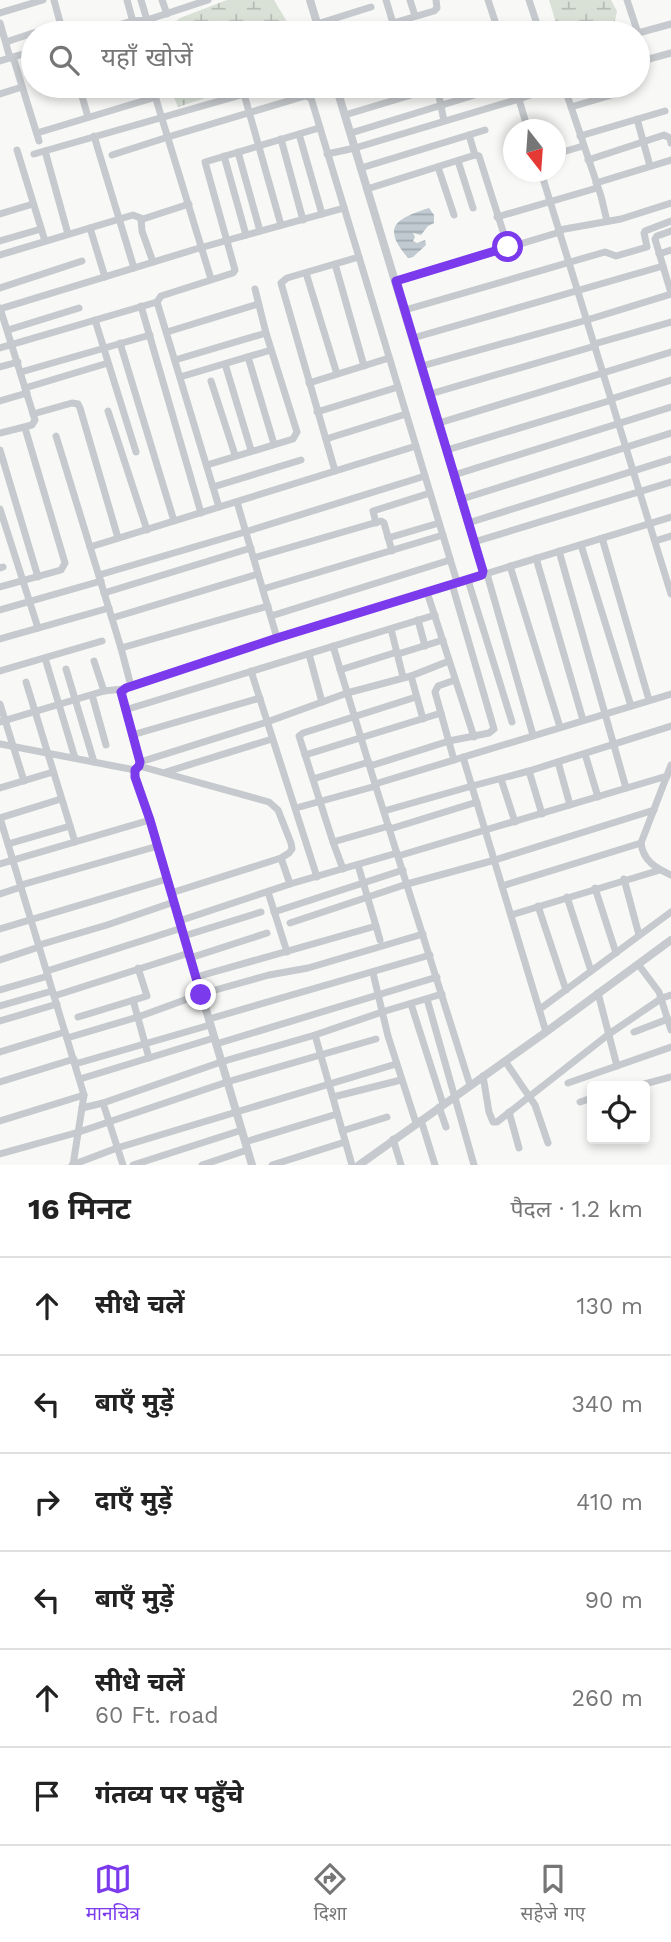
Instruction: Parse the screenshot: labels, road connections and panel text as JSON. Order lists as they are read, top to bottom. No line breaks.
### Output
{"north":"bottom","page":{"search":"यहाँ खोजें","heading":["16 मिनट","पैदल · 1.2 km"],"list":[["सीधे चलें","130 m"],["बाएँ मुड़ें","340 m"],["दाएँ मुड़ें","410 m"],["बाएँ मुड़ें","90 m"],["सीधे चलें","60 Ft. road","260 m"],"गंतव्य पर पहुँचे"],"nav":["मानचित्र","दिशा","सहेजे गए"]}}
